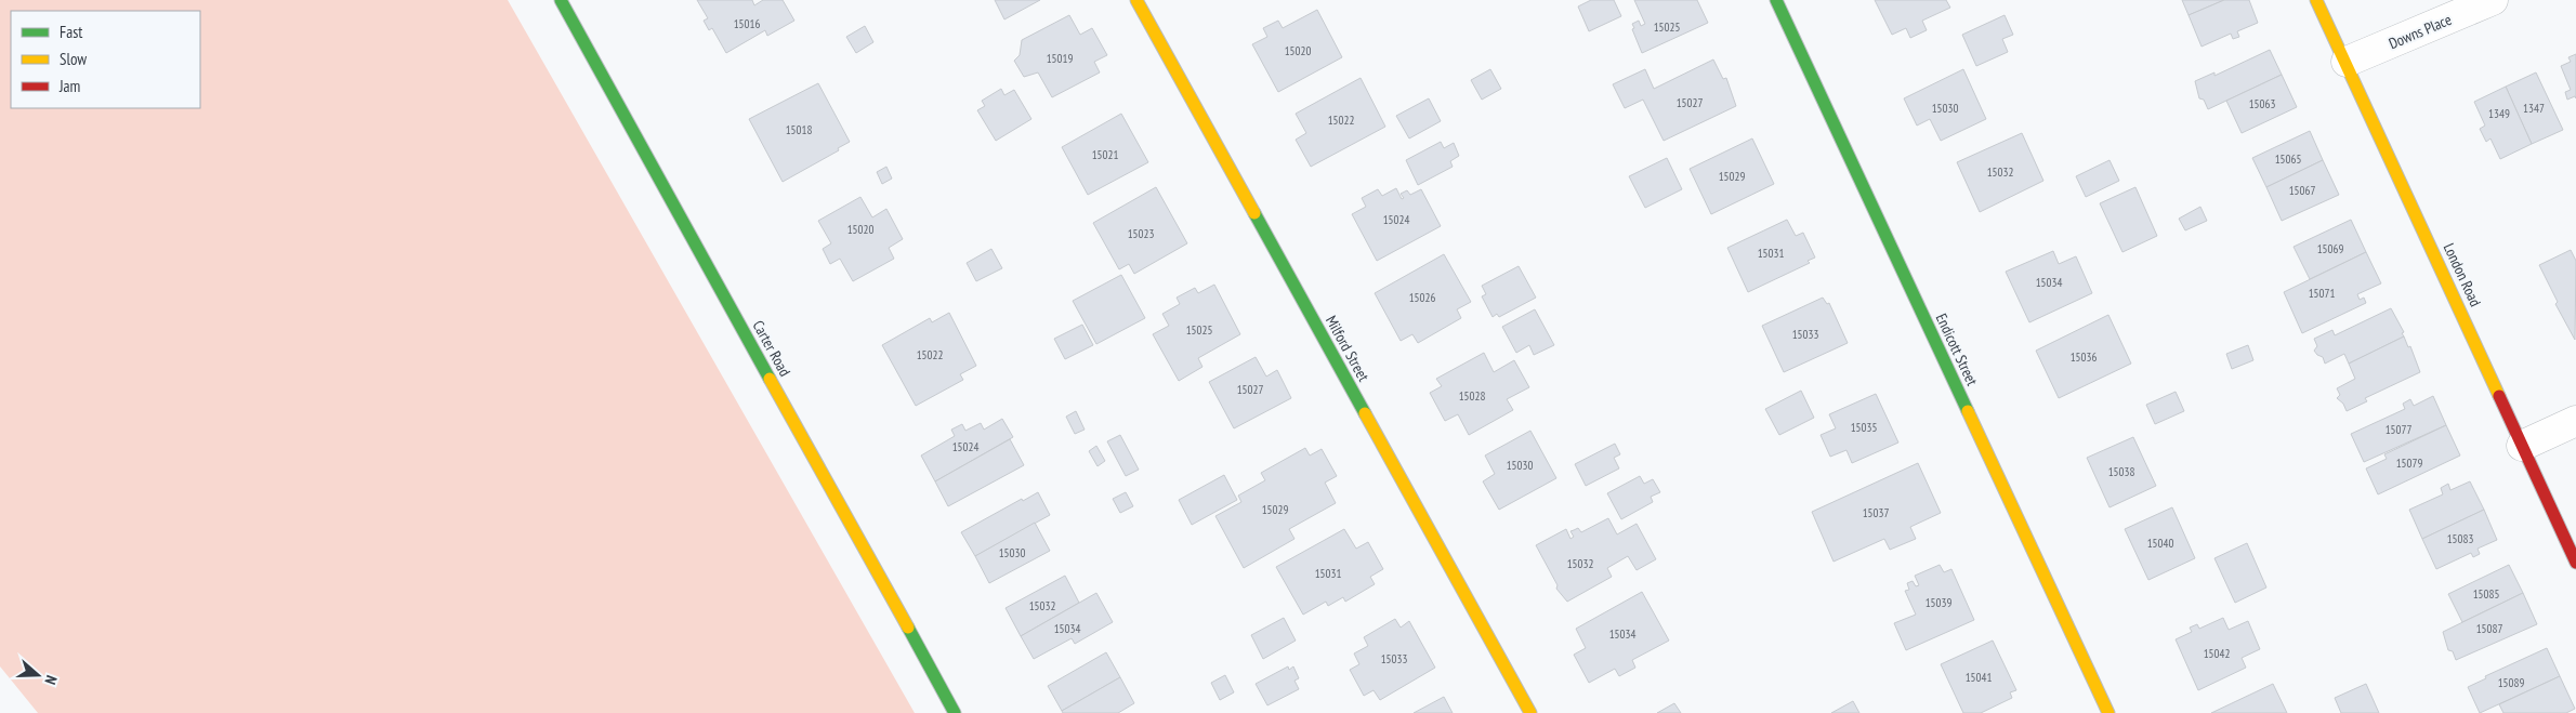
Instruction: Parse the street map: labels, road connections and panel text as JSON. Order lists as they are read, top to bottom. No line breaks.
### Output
{"streets":{"street":["Downs Place","London Road","Carter Road","Milford Street","Endicott Street"]},"crossings":[["Downs Place","London Road"]],"house_numbers":["15016","15025","15020","15019","15027","15063","15030","1347","1349","15022","15018","15021","15065","15032","15029","15067","15024","15020","15023","15069","15031","15034","15071","15026","15025","15033","15022","15036","15027","15028","15035","15077","15024","15079","15030","15038","15029","15037","15083","15040","15030","15032","15031","15085","15039","15032","15034","15087","15034","15042","15033","15041","15089"],"legend":["Fast","Slow","Jam"],"north":"right"}
